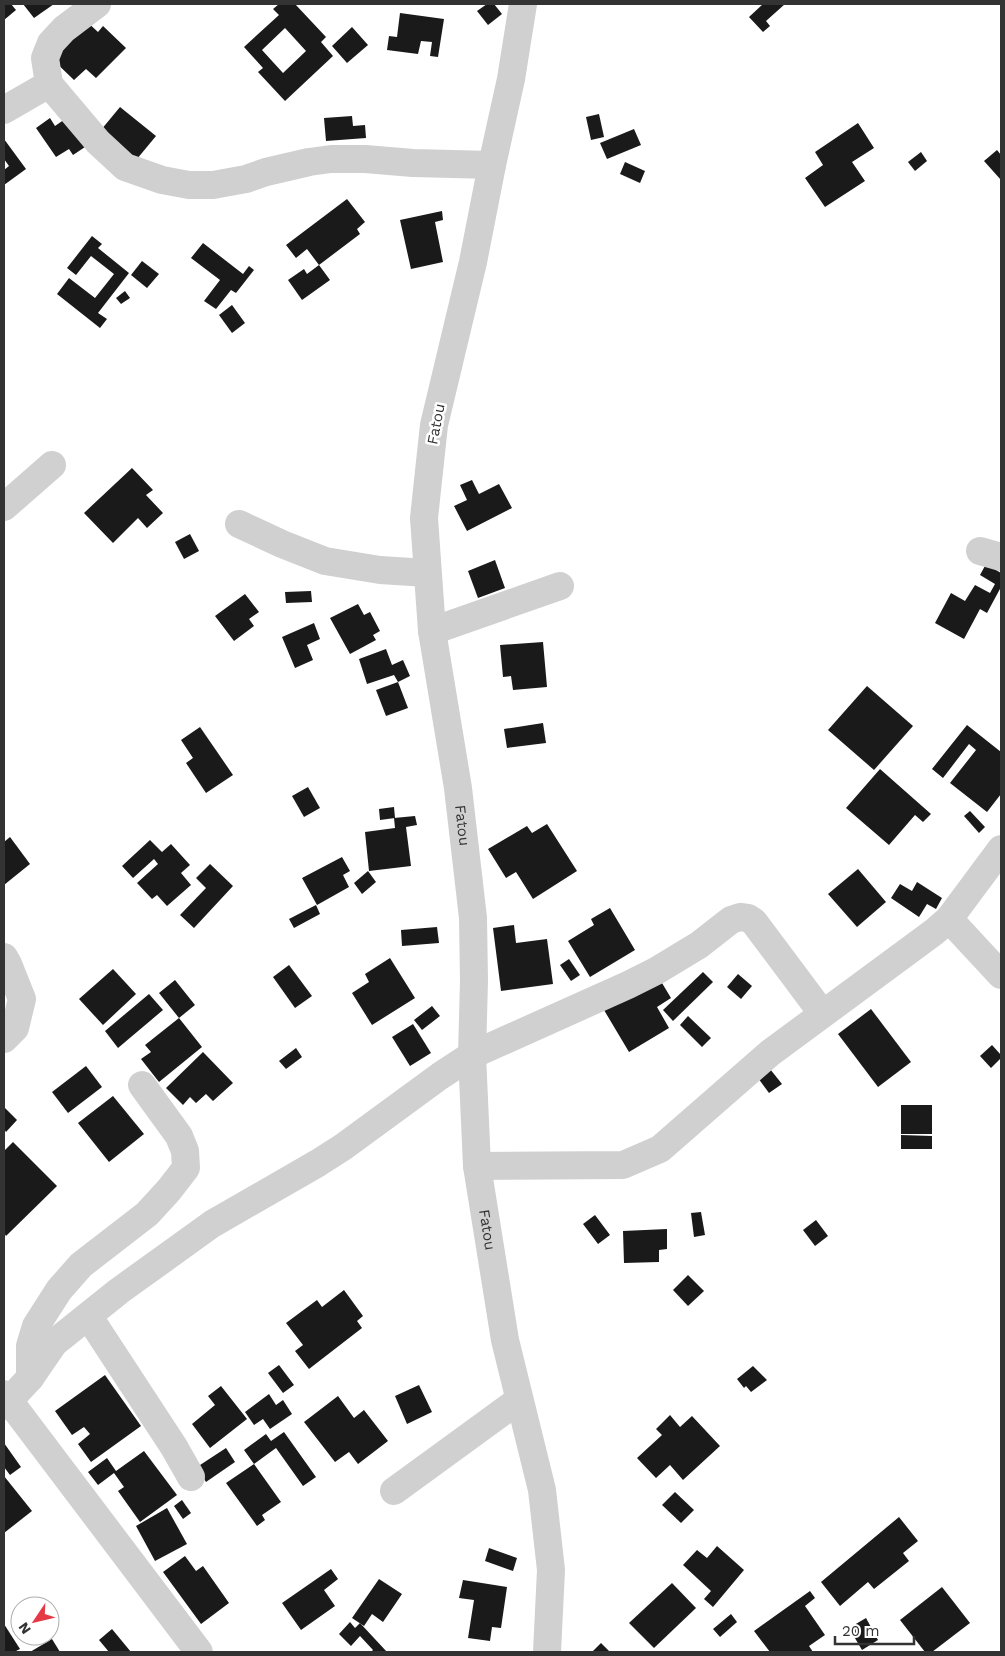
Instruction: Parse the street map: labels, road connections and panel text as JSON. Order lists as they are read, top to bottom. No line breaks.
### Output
{"streets":{"street":["Fatou"]},"scale_bar":"20 m","north":"bottom left"}
